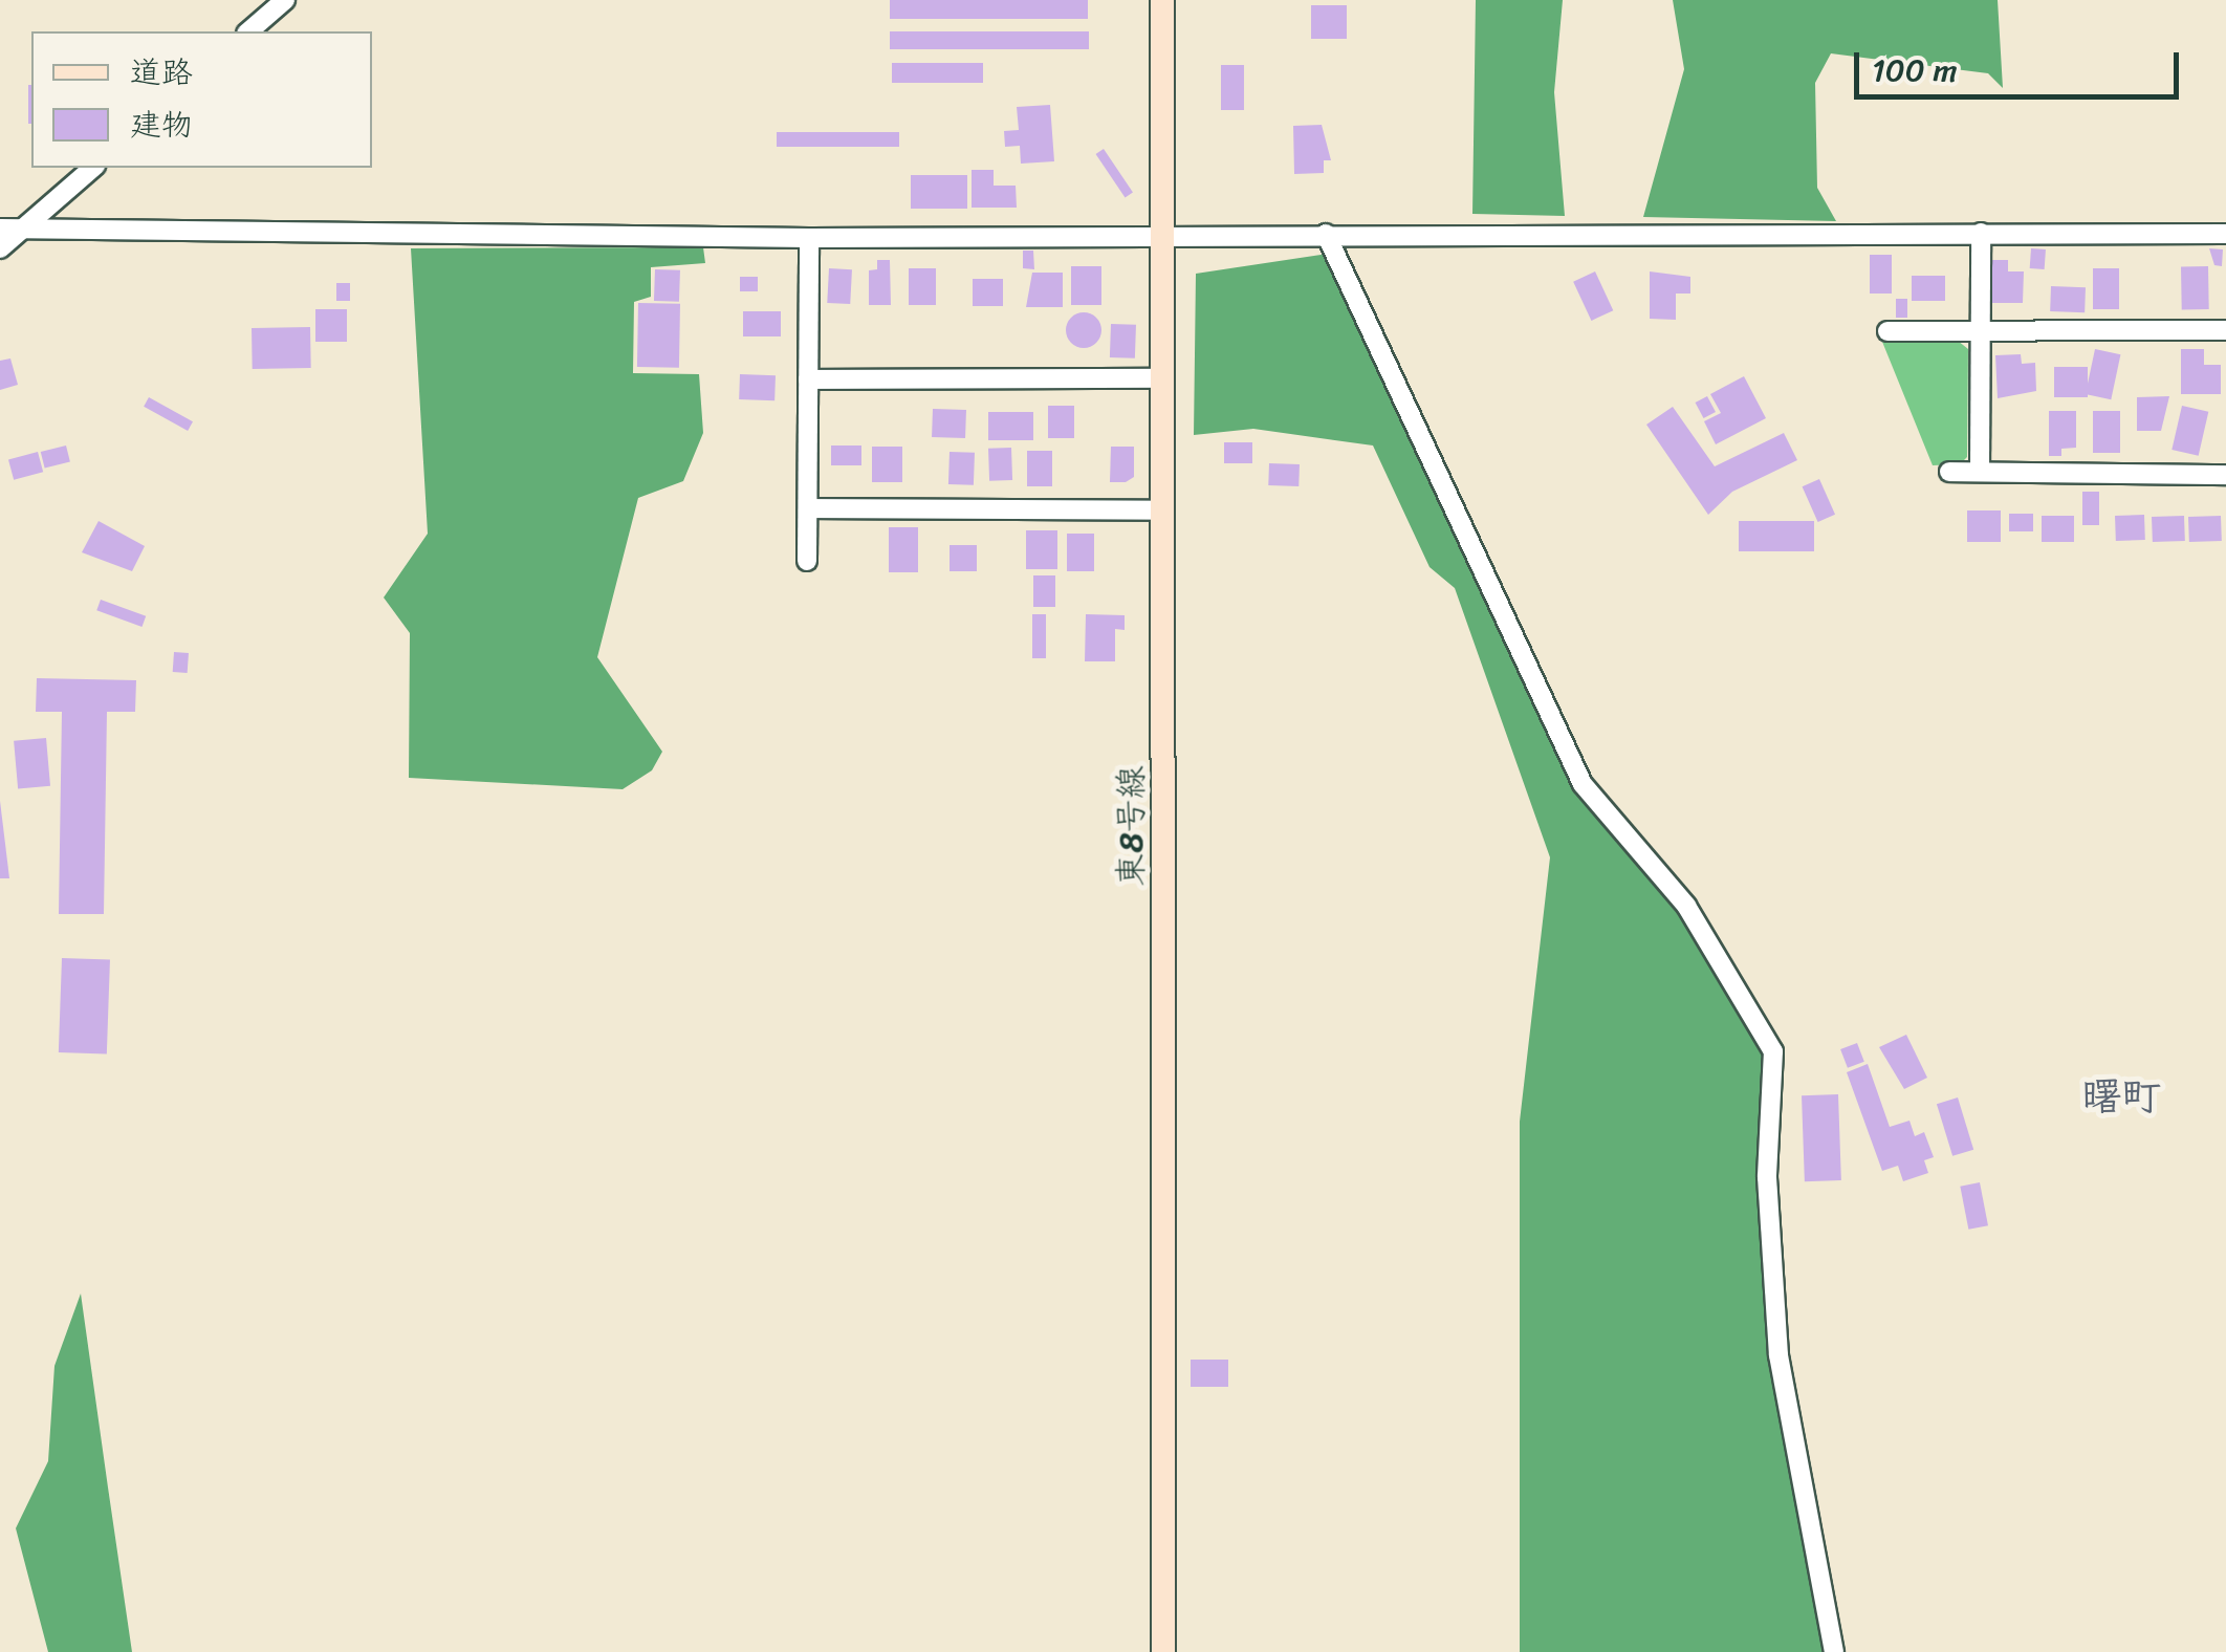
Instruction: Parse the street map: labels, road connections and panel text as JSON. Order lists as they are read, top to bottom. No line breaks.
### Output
{"streets":{"street":["東8号線"]},"districts":["曙町"],"legend":["道路","建物"],"scale_bar":"100 m"}
